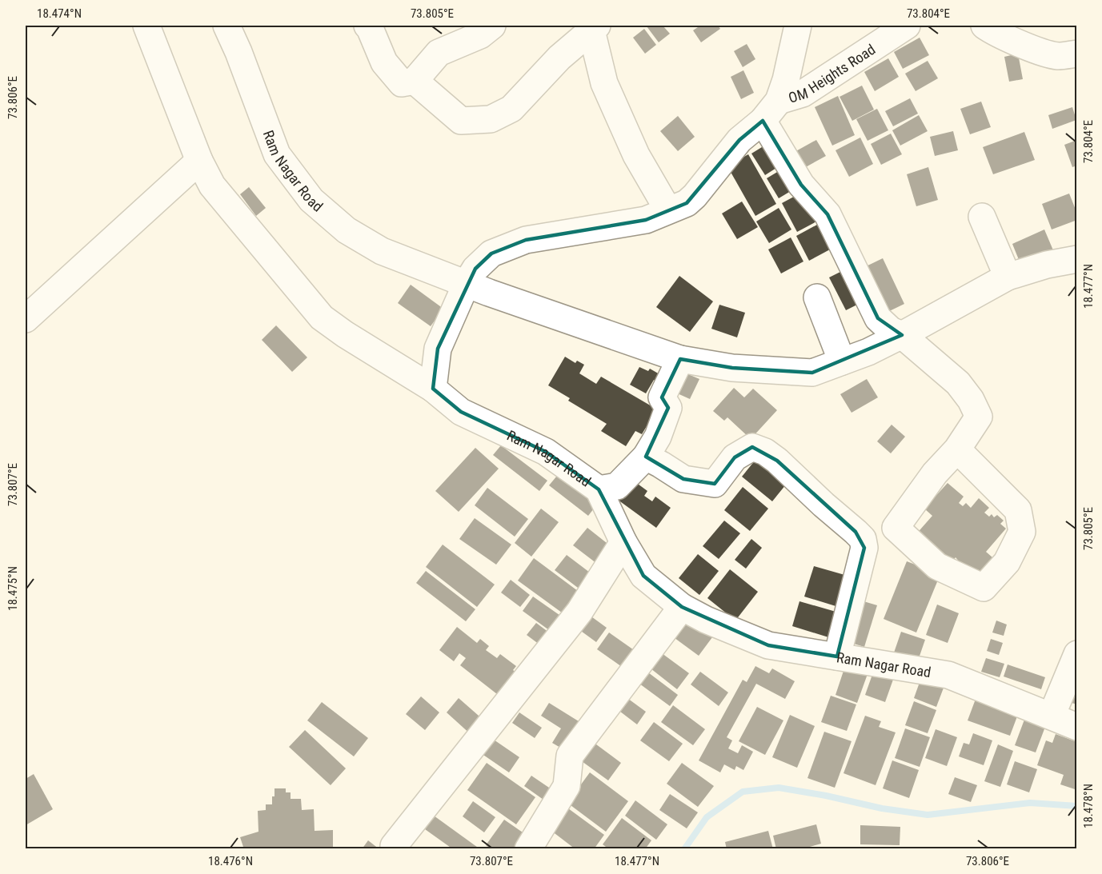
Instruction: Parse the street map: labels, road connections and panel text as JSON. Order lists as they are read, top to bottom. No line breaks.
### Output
{"streets":{"street":["OM Heights Road","Ram Nagar Road"]},"coordinates":["18.474°N","73.805°E","73.804°E","73.806°E","18.477°N","73.807°E","18.475°N","18.478°N","18.476°N"]}
